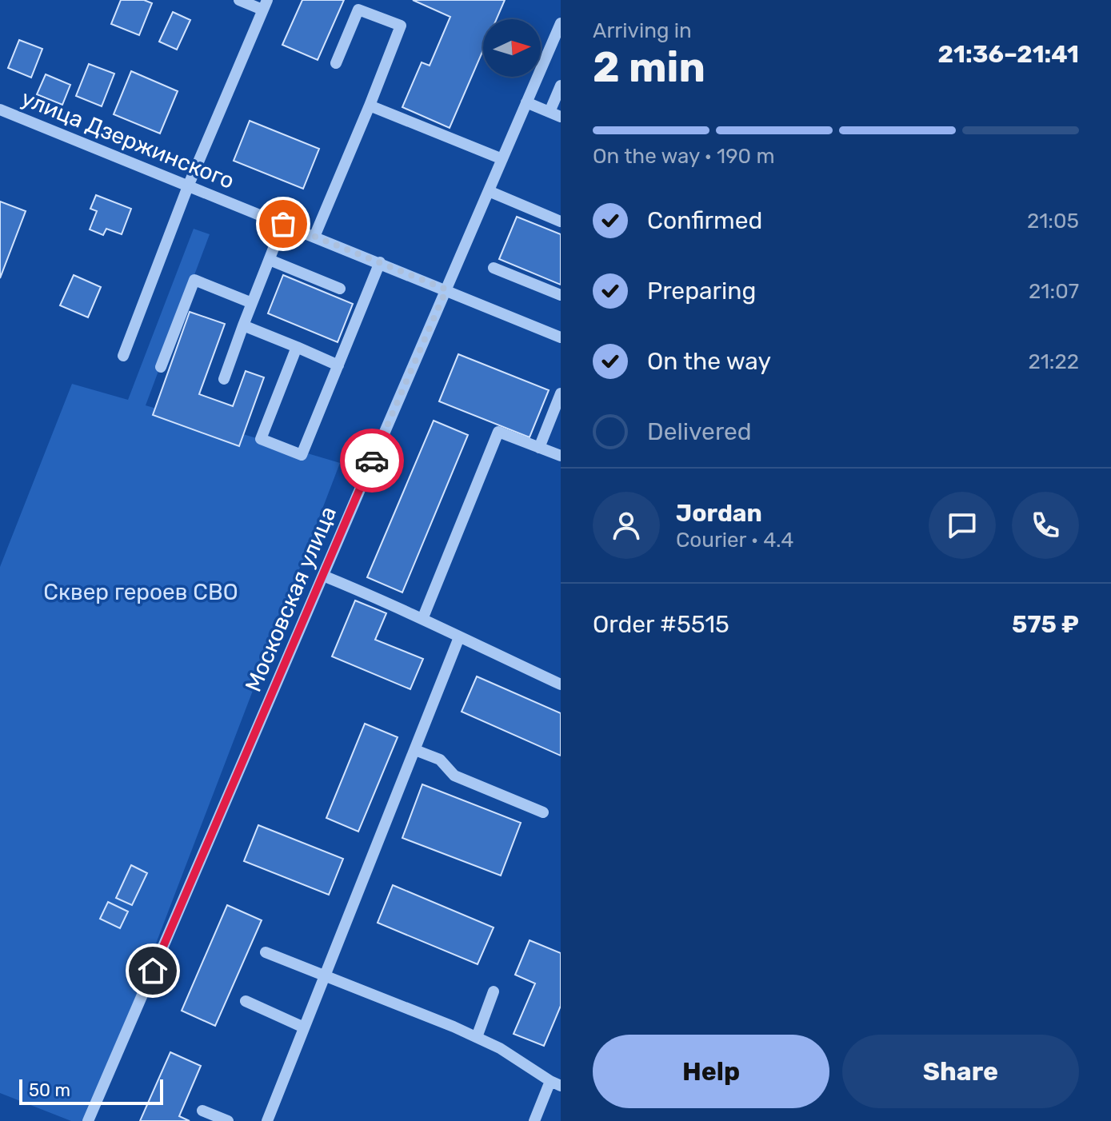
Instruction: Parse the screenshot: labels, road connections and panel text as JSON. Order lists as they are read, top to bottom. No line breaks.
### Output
{"streets":{"street":["улица Дзержинского","Московская улица"]},"crossings":[["улица Дзержинского","Московская улица"]],"parks":["Сквер героев СВО"],"scale_bar":"50 m","north":"right","page":{"heading":["2 min","Arriving in","21:36–21:41"],"panel":["Jordan","Courier · 4.4","Order #5515","575 ₽"],"bar":"On the way · 190 m","list":[["Confirmed","21:05"],["Preparing","21:07"],["On the way","21:22"],"Delivered"],"buttons":["Help","Share"],"scale":"50 m"}}
